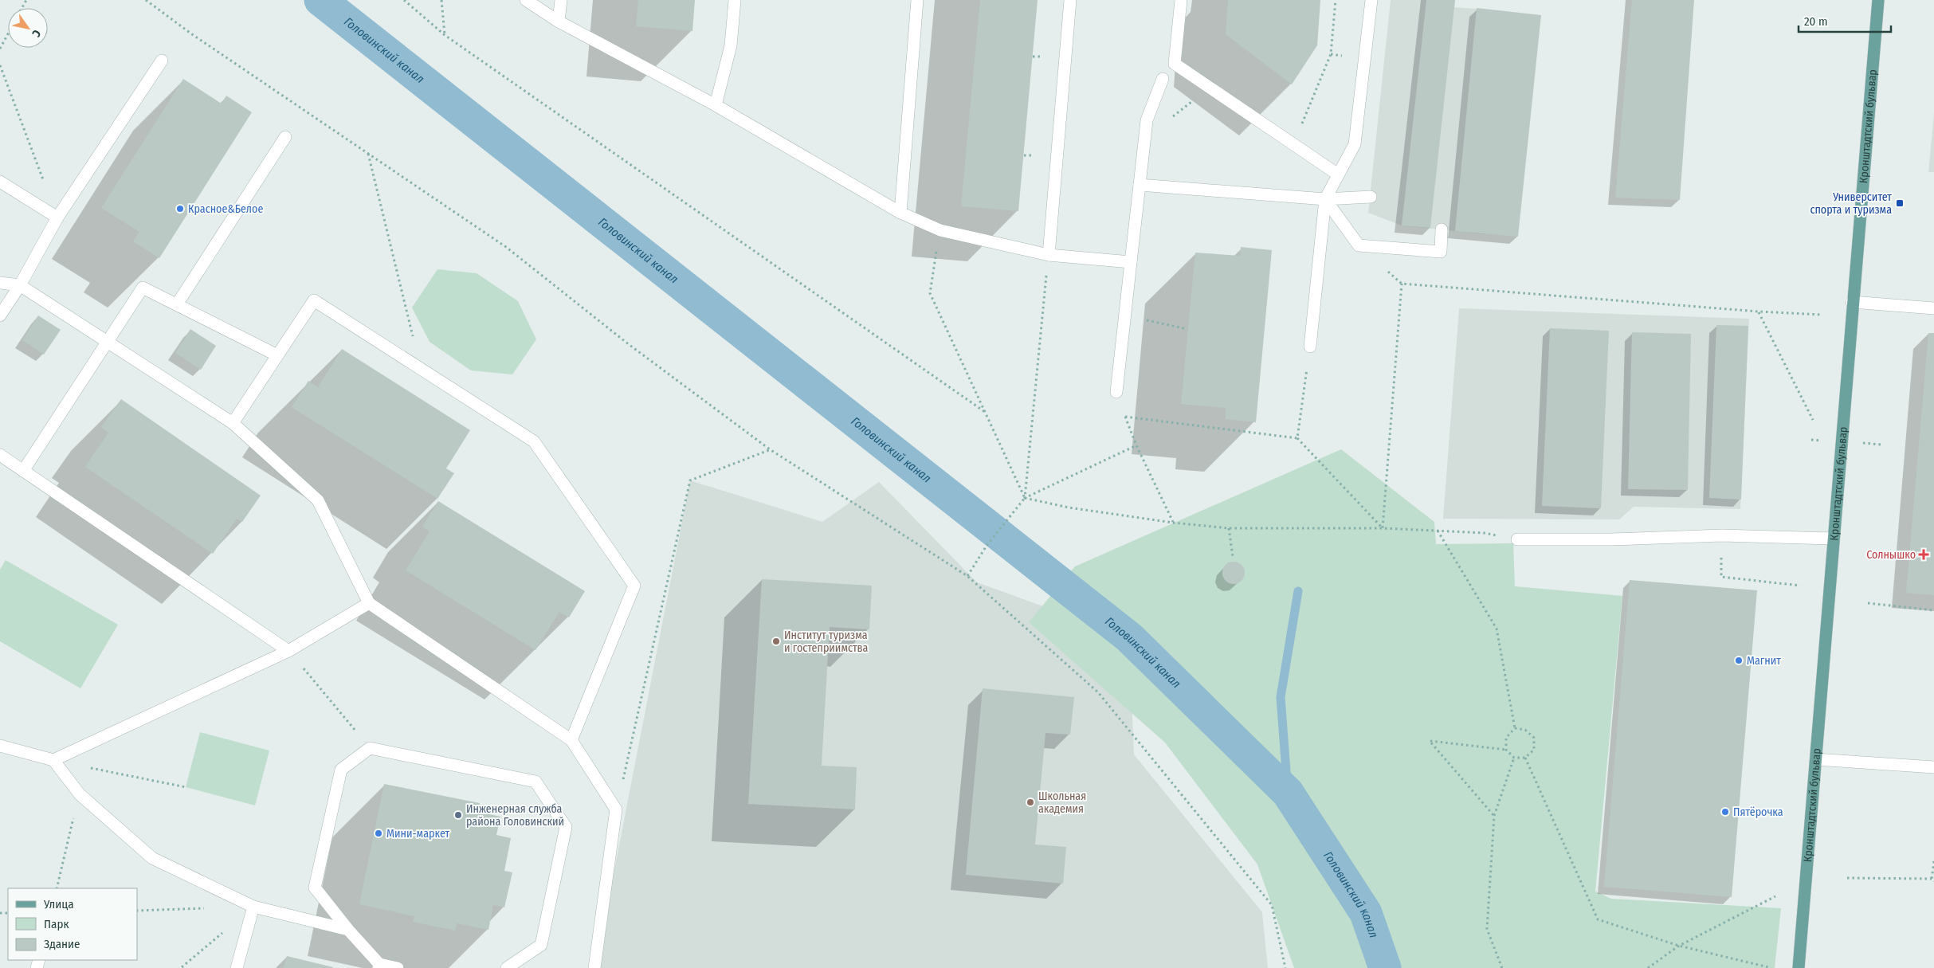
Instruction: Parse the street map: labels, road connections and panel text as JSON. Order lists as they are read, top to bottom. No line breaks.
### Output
{"streets":{"main road":["Кронштадтский бульвар"]},"water":["Головинский канал"],"places":{"transit":["Университет спорта и туризма"],"other":["Красное&Белое","Институт туризма и гостеприимства","Магнит","Школьная академия","Пятёрочка","Инженерная служба района Головинский","Мини-маркет"],"health":["Солнышко"]},"legend":["Улица","Парк","Здание"],"scale_bar":"20 m","north":"bottom right"}
